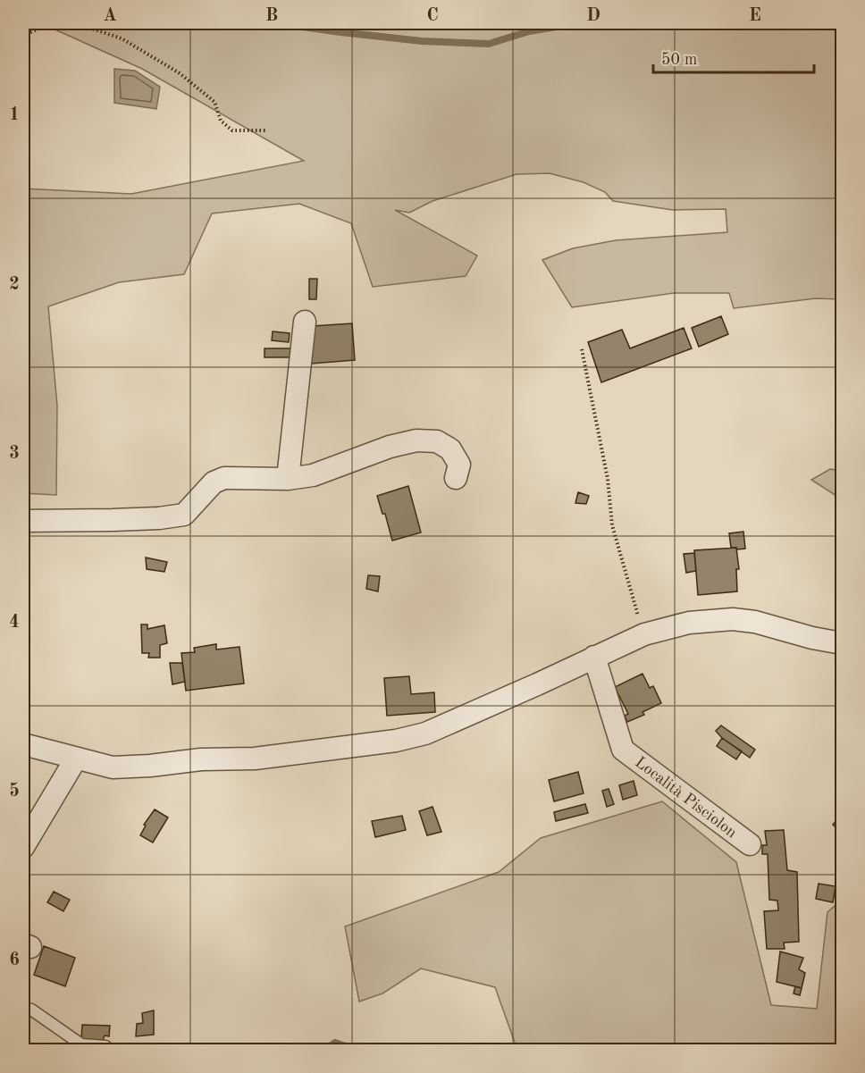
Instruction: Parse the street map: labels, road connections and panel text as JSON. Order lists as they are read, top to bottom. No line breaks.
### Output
{"streets":{"street":["Località Pisciolon"]},"scale_bar":"50 m","grid":{"columns":["A","B","C","D","E"],"rows":["1","2","3","4","5","6"]}}
